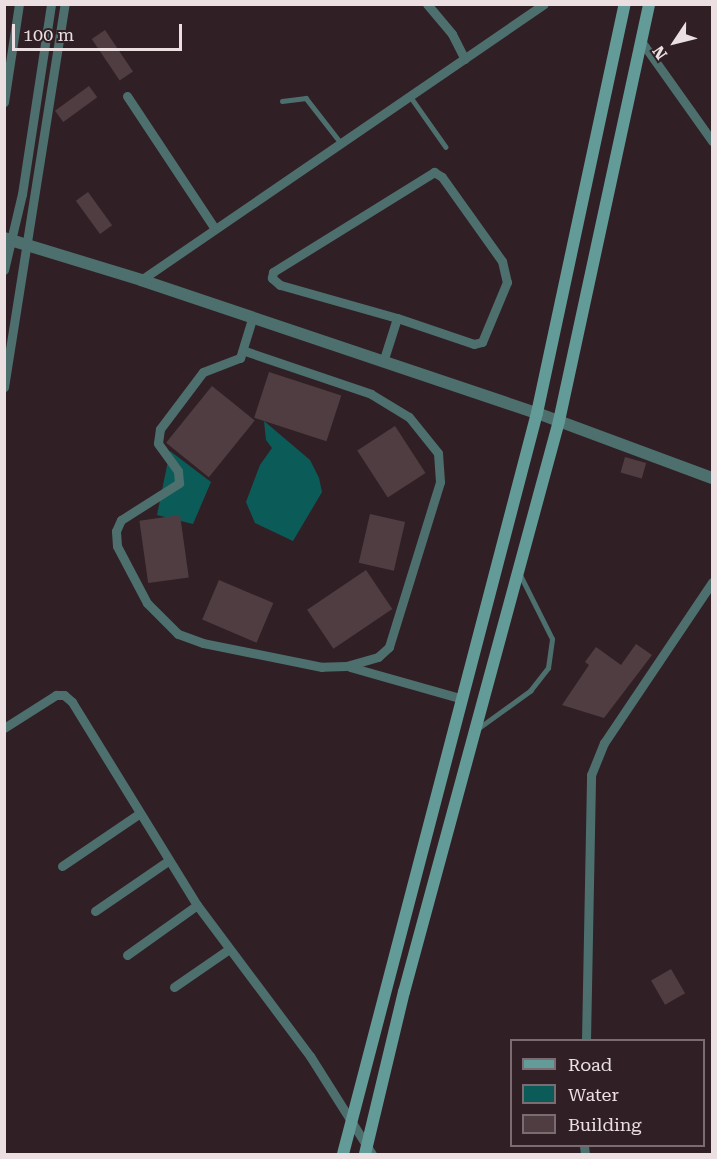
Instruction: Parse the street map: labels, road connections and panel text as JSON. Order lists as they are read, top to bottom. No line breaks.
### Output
{"legend":["Road","Water","Building"],"scale_bar":"100 m","north":"bottom left"}
